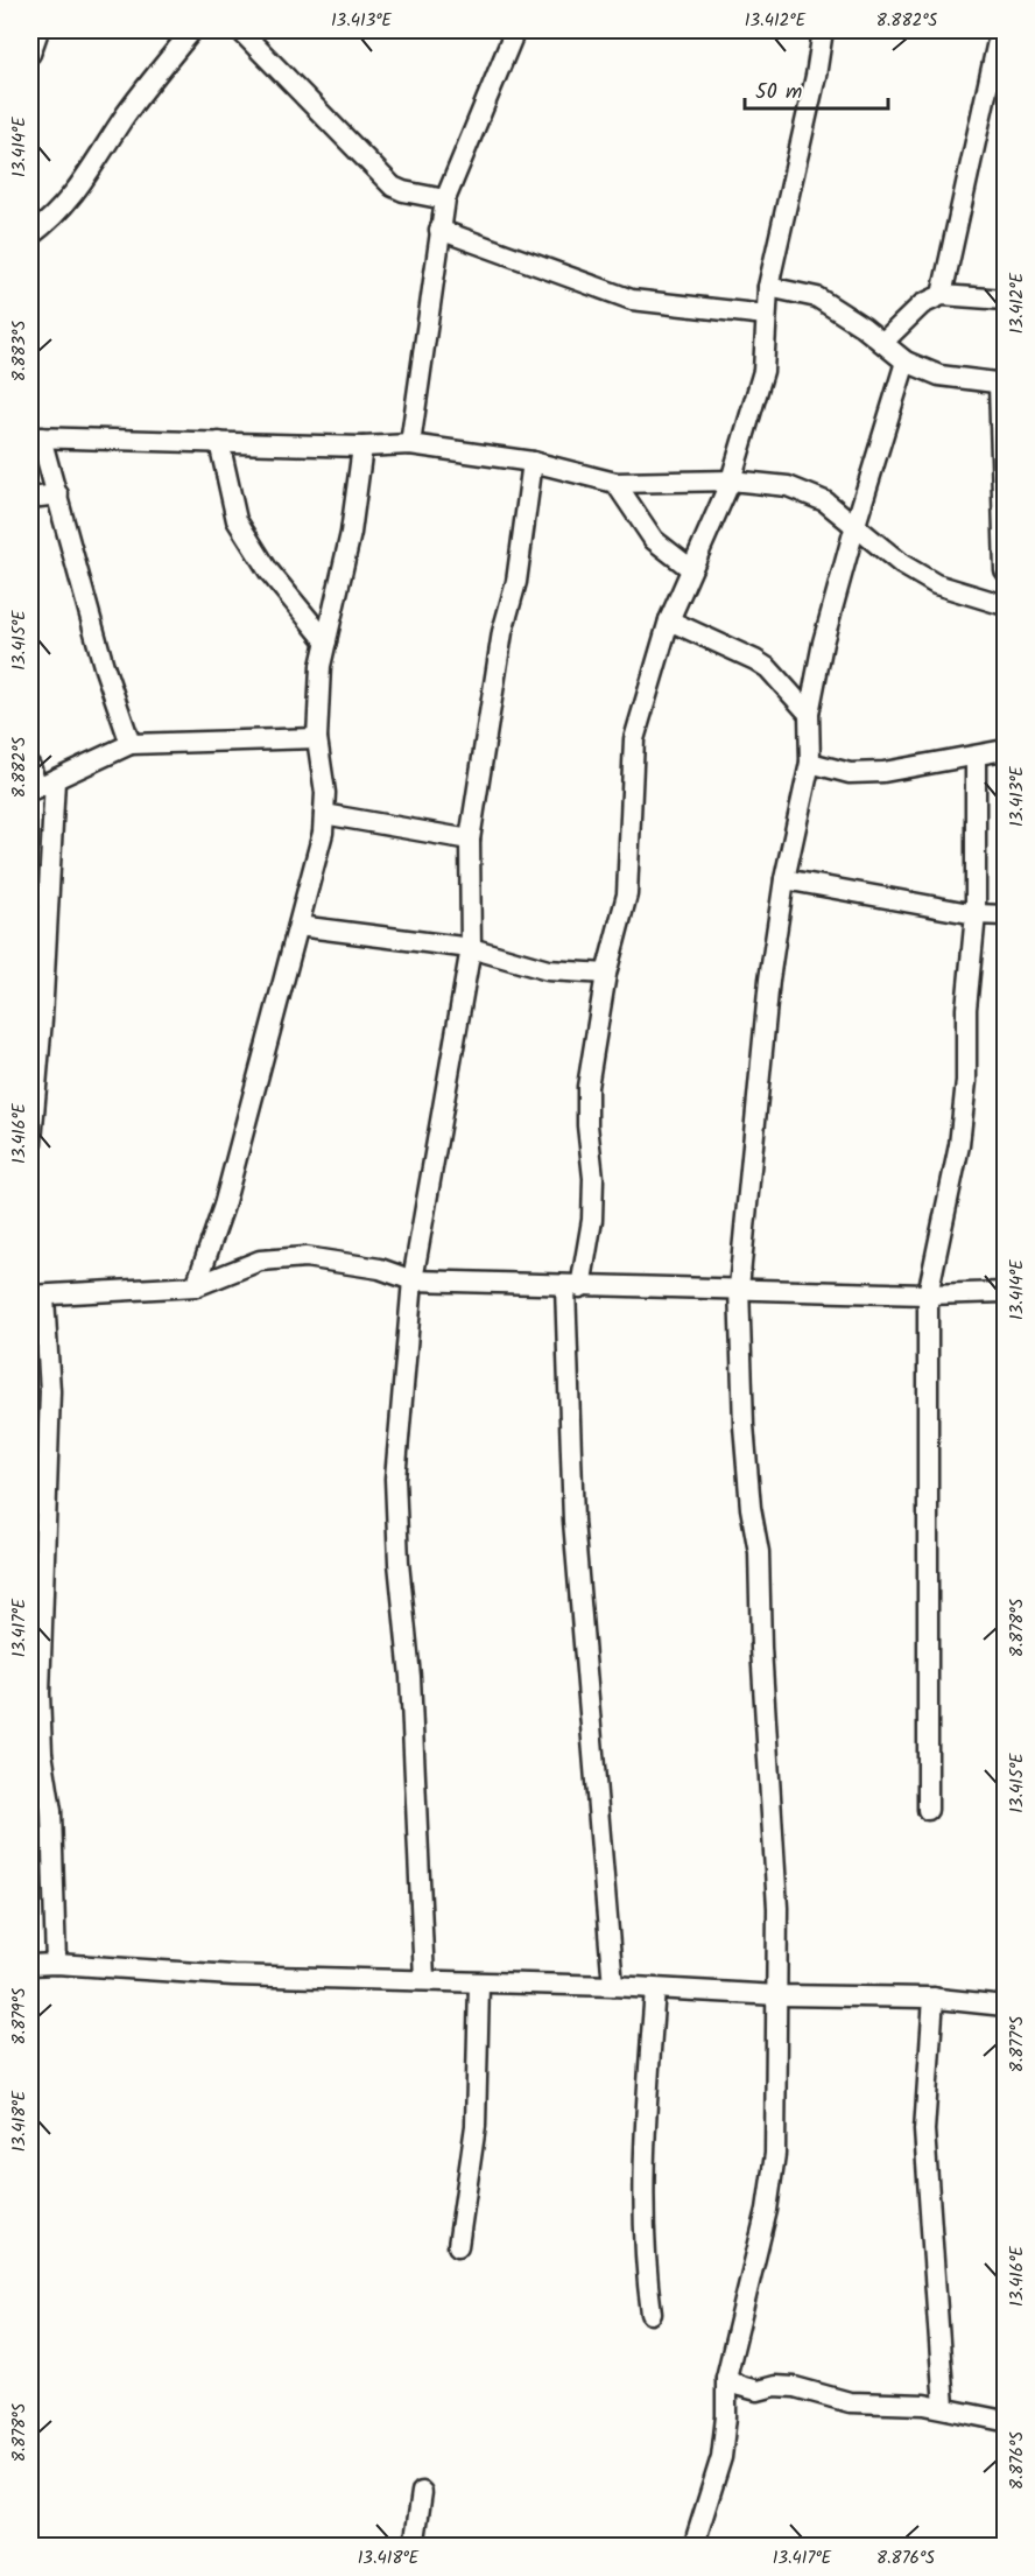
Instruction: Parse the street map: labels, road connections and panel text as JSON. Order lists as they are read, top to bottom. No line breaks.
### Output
{"scale_bar":"50 m","coordinates":["13.413°E","13.412°E","8.882°S","13.414°E","8.883°S","13.415°E","13.416°E","13.417°E","8.878°S","8.879°S","8.877°S","13.418°E","8.876°S"]}
